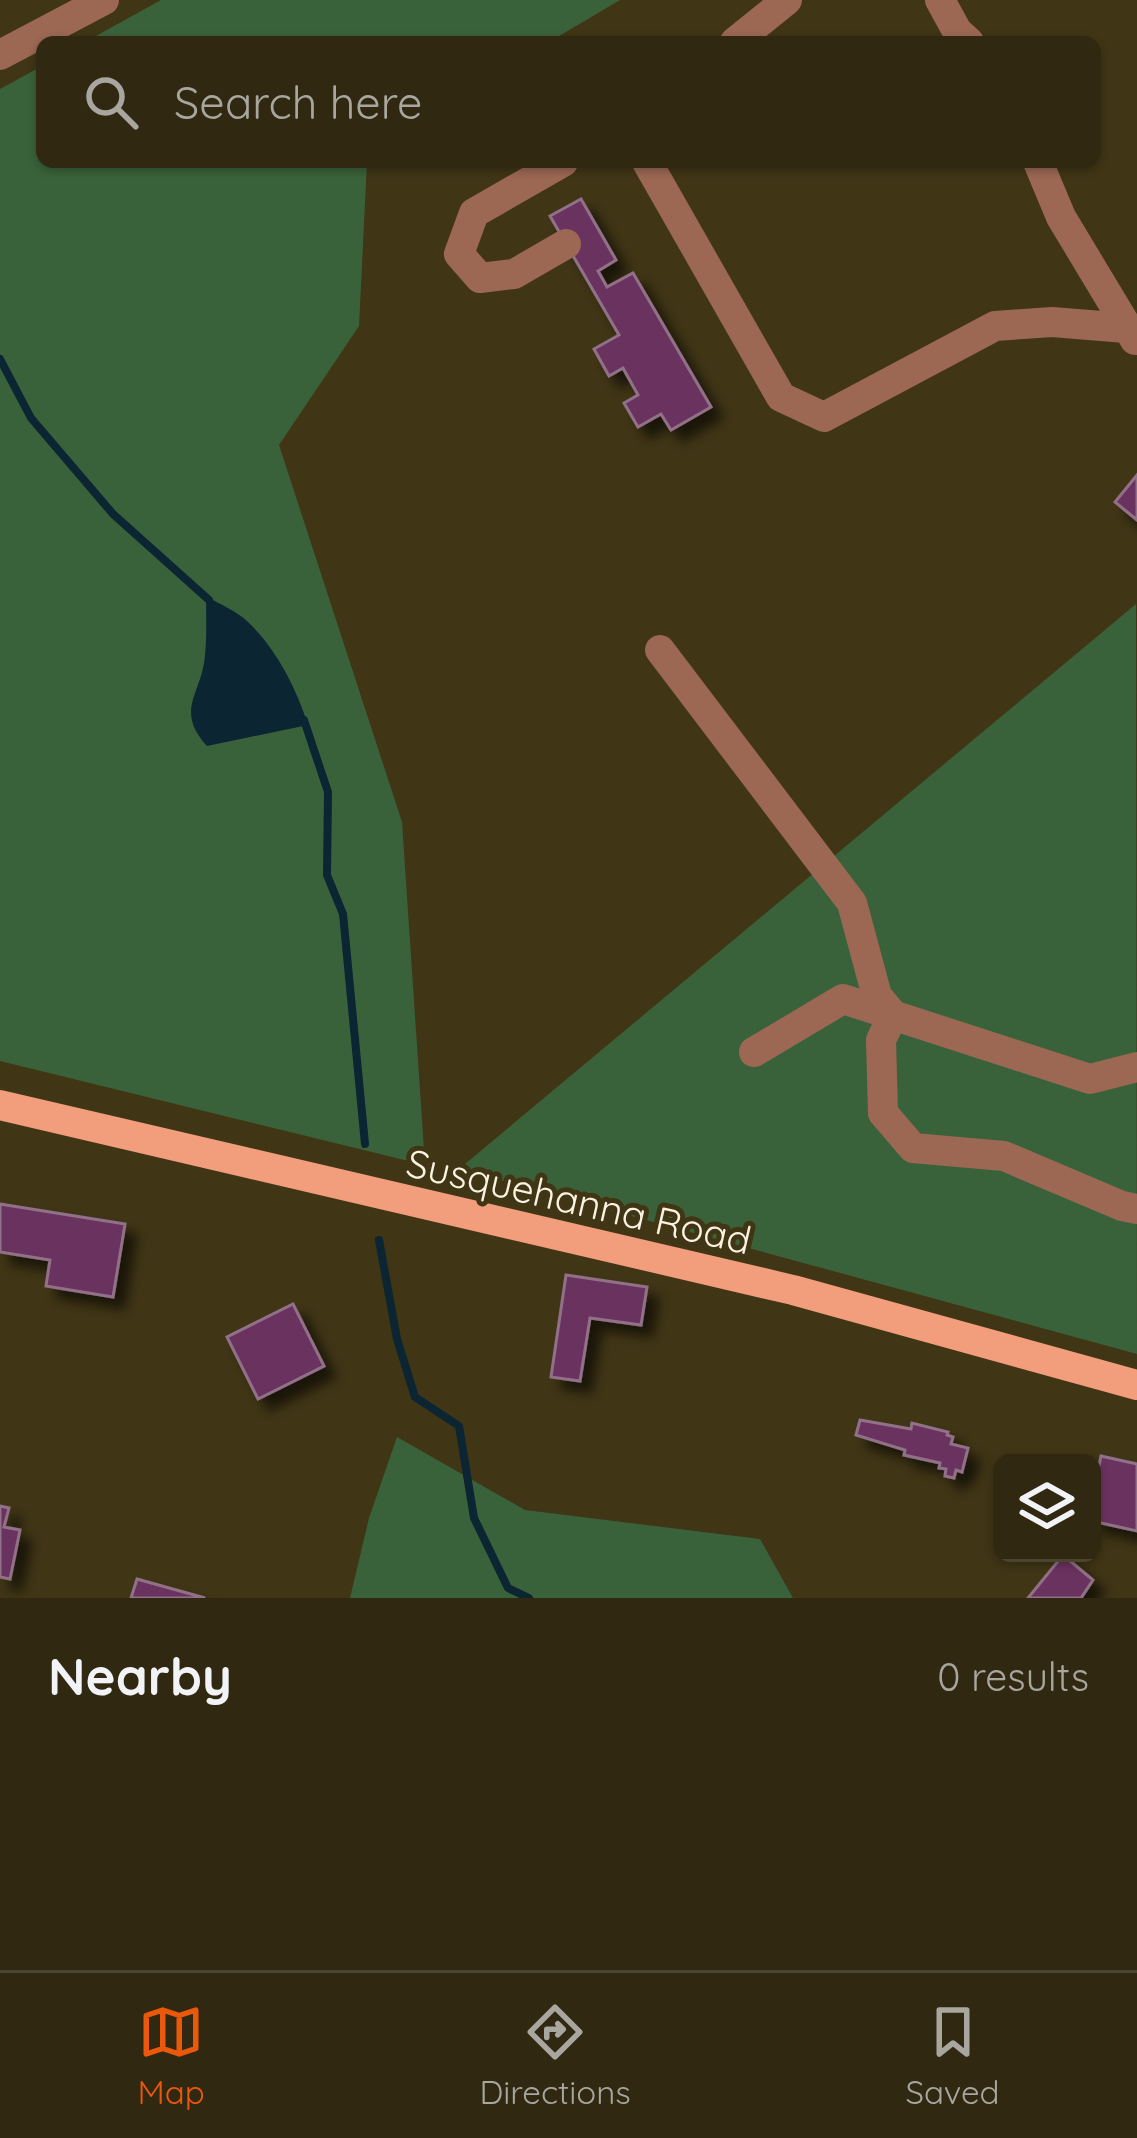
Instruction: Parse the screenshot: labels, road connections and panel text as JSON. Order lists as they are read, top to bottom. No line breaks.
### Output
{"streets":{"main road":["Susquehanna Road"]},"page":{"search":"Search here","heading":["Nearby","0 results"],"nav":["Map","Directions","Saved"]}}
